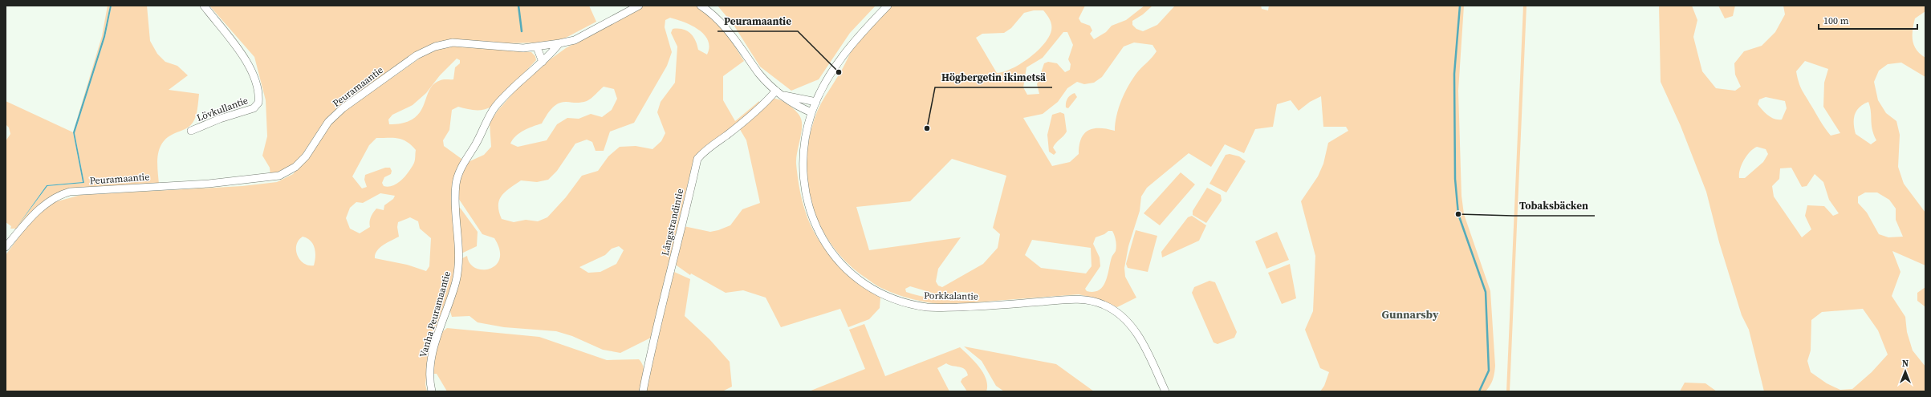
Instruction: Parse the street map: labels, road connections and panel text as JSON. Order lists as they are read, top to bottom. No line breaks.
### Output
{"streets":{"street":["Peuramaantie","Lövkullantie","Långstrandintie","Porkkalantie","Vanha Peuramaantie"]},"crossings":[["Peuramaantie","Vanha Peuramaantie"]],"districts":["Gunnarsby"],"places":["Peuramaantie","Högbergetin ikimetsä","Tobaksbäcken"],"scale_bar":"100 m","north":"top"}
